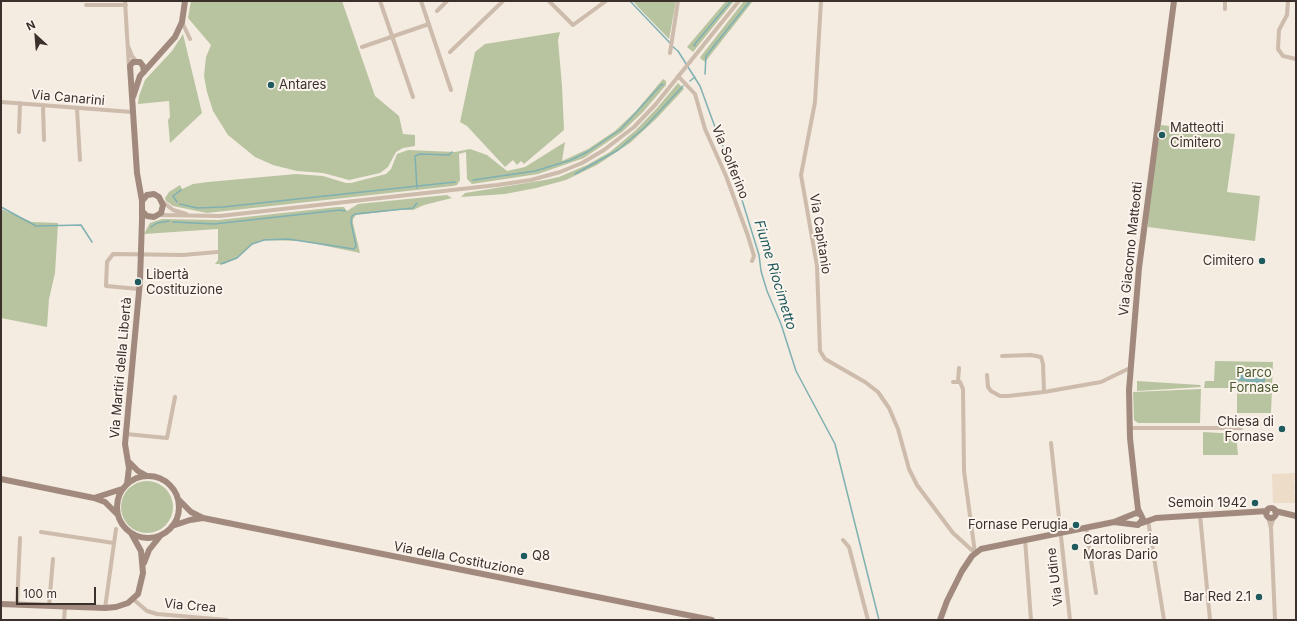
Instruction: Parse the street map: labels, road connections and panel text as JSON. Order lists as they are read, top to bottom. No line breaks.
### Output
{"streets":{"street":["Via Canarini","Via Solferino","Via Capitanio","Via Giacomo Matteotti","Via Martiri della Libertà","Via della Costituzione","Via Udine","Via Crea"]},"crossings":[["Via Canarini","Via Martiri della Libertà"],["Via Martiri della Libertà","Via della Costituzione"]],"water":["Fiume Riocimetto"],"parks":["Parco Fornase"],"places":["Antares","Matteotti Cimitero","Cimitero","Libertà Costituzione","Chiesa di Fornase","Semoin 1942","Fornase Perugia","Cartolibreria Moras Dario","Q8","Bar Red 2.1"],"scale_bar":"100 m","north":"top left"}
